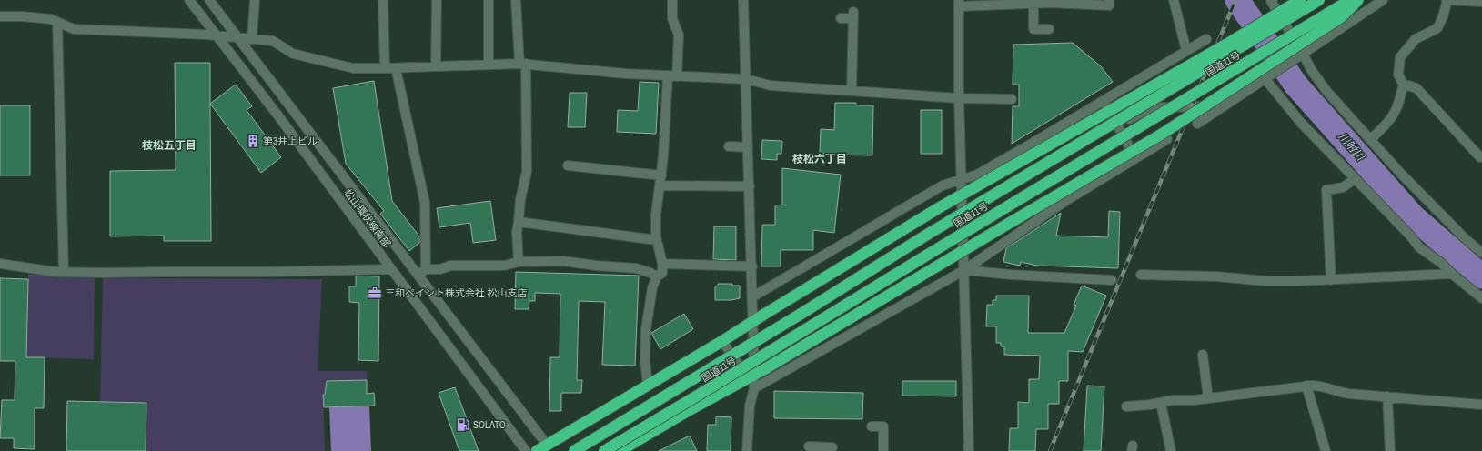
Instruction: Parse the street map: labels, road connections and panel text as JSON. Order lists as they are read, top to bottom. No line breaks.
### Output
{"streets":{"highway":["国道11号"],"street":["松山環状線南部"]},"districts":["枝松五丁目","枝松六丁目"],"water":["川附川"],"places":{"building":["第3井上ビル"],"office":["三和ペイント株式会社 松山支店"],"fuel station":["SOLATO"]}}
